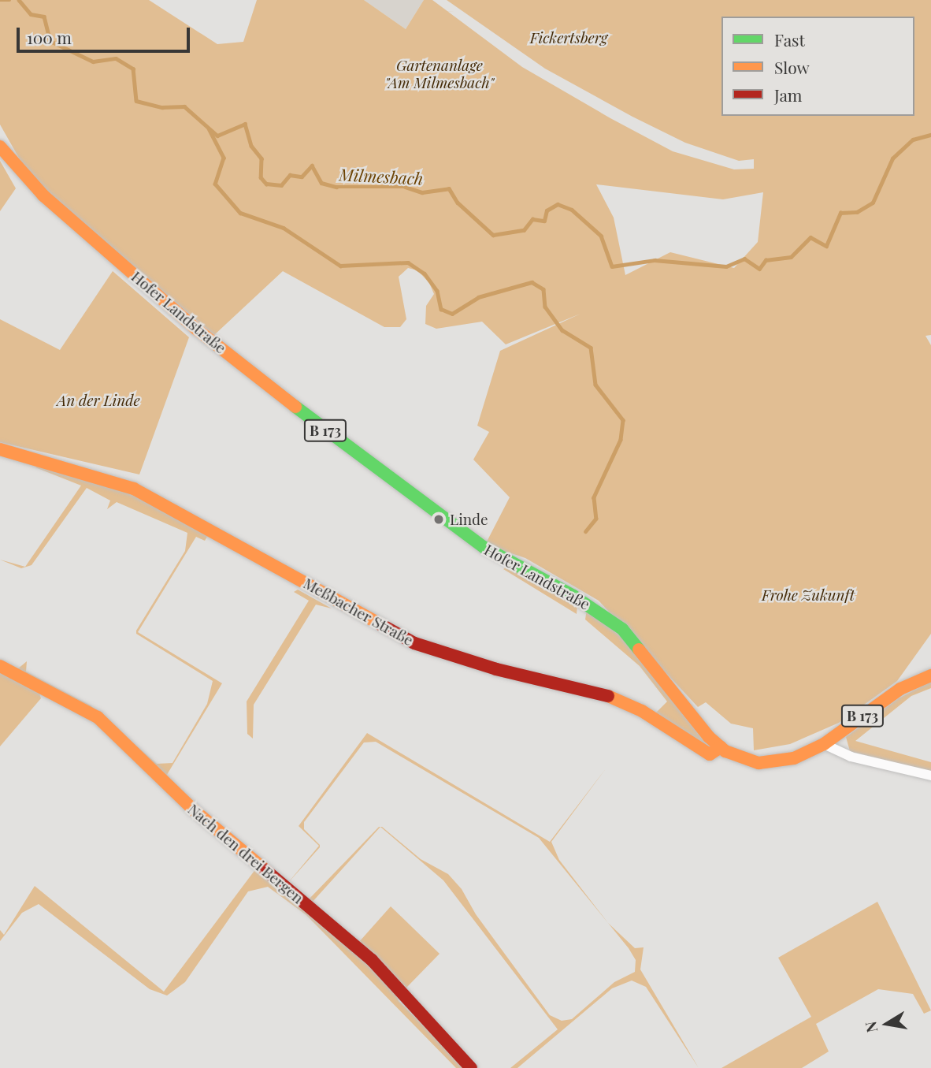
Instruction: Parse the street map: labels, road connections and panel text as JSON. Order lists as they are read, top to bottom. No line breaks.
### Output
{"streets":{"street":["Hofer Landstraße","B 173","Meßbacher Straße","Nach den drei Bergen"]},"crossings":[["Hofer Landstraße","Meßbacher Straße"]],"water":["Milmesbach"],"parks":["Fickertsberg","Gartenanlage \"Am Milmesbach\"","An der Linde","Frohe Zukunft"],"places":["Linde"],"legend":["Fast","Slow","Jam"],"scale_bar":"100 m","north":"left"}
